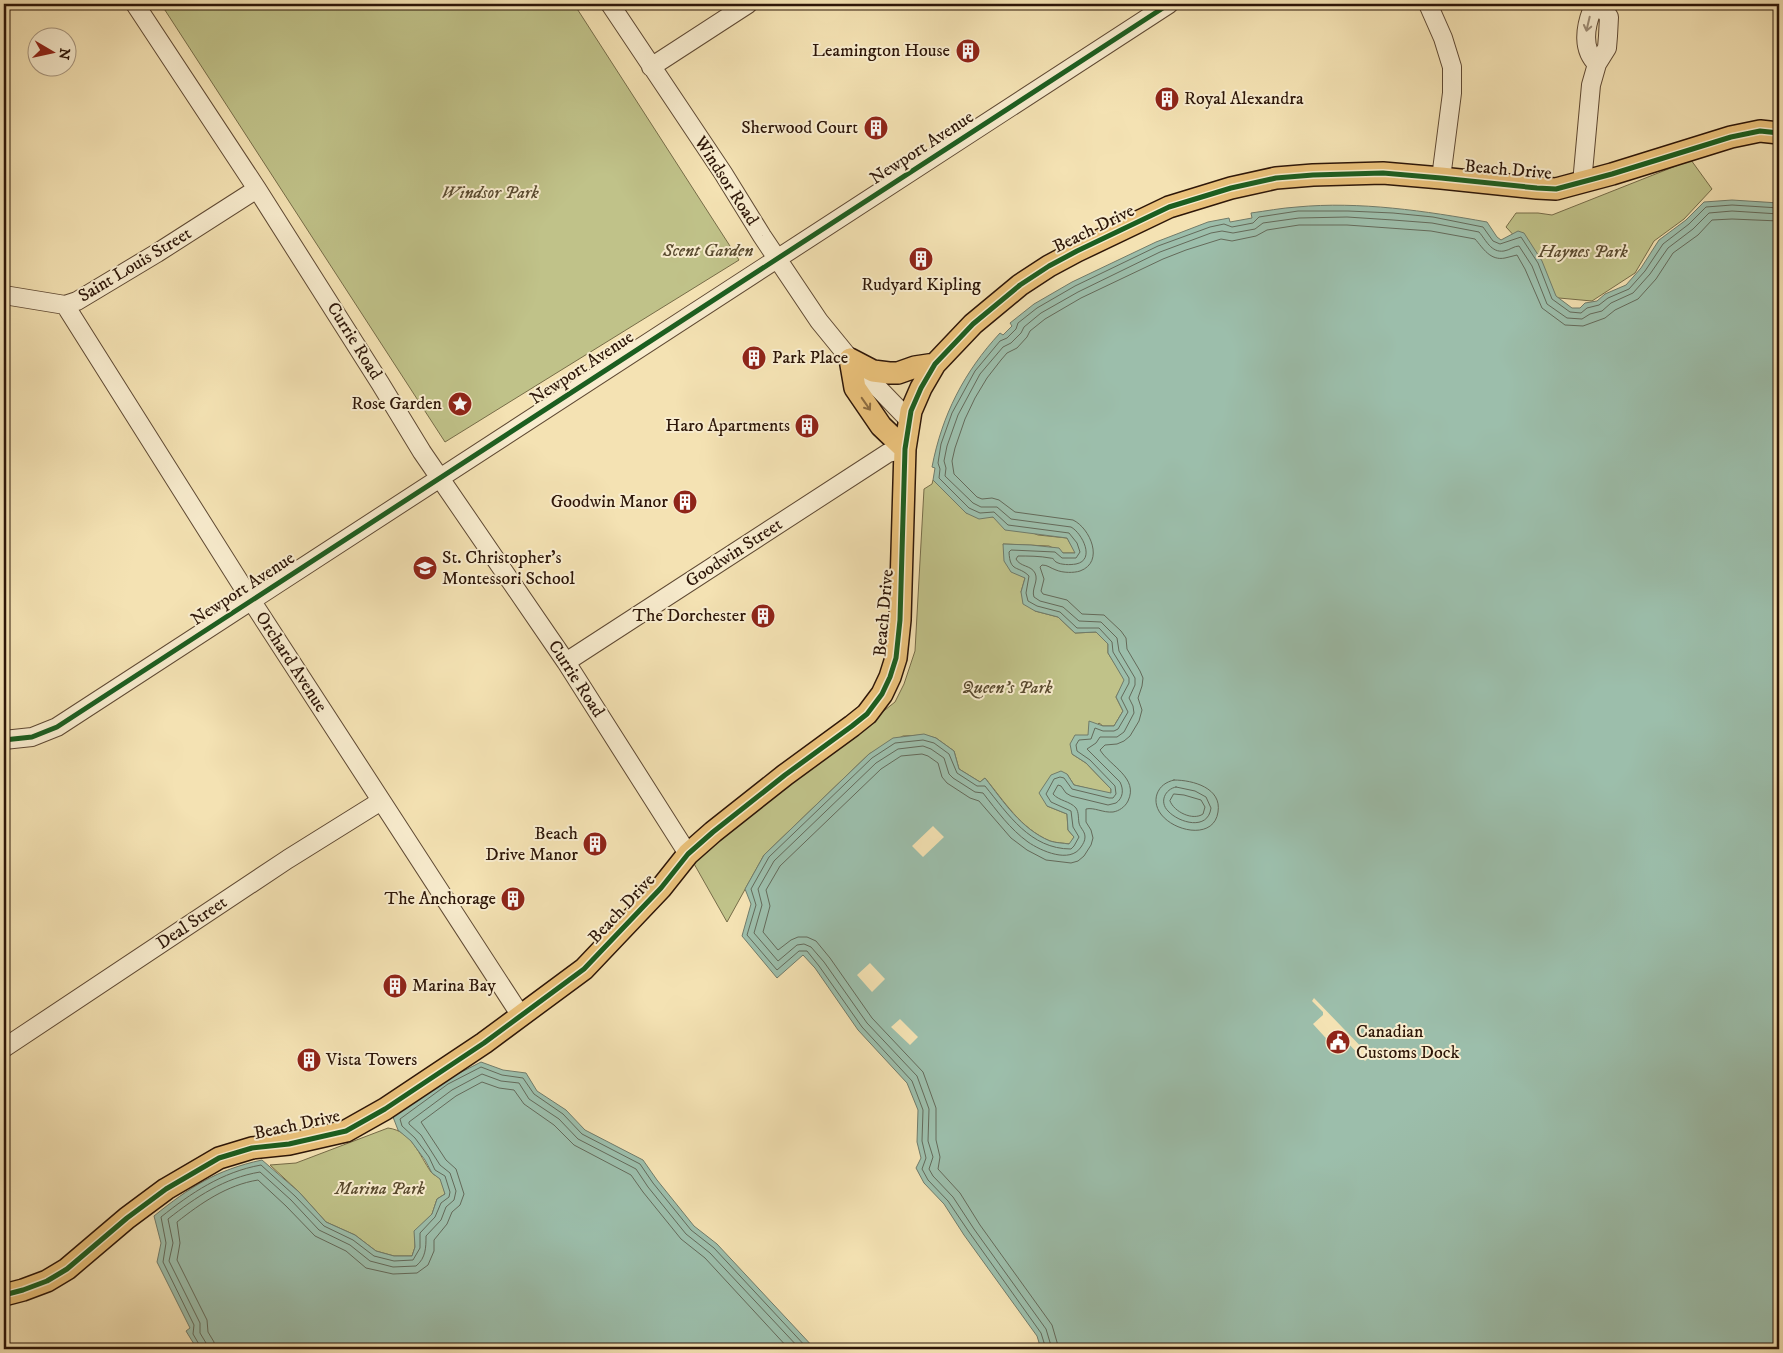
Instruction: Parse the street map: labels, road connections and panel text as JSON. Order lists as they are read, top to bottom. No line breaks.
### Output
{"streets":{"main road":["Beach Drive"],"street":["Newport Avenue","Windsor Road","Saint Louis Street","Currie Road","Goodwin Street","Orchard Avenue","Deal Street"]},"crossings":[["Newport Avenue","Windsor Road"],["Newport Avenue","Currie Road"],["Newport Avenue","Orchard Avenue"],["Beach Drive","Windsor Road"],["Beach Drive","Currie Road"],["Beach Drive","Goodwin Street"],["Beach Drive","Orchard Avenue"],["Saint Louis Street","Currie Road"],["Saint Louis Street","Orchard Avenue"],["Currie Road","Goodwin Street"],["Orchard Avenue","Deal Street"]],"parks":["Windsor Park","Scent Garden","Haynes Park","Queen’s Park","Marina Park"],"places":{"building":["Leamington House","Royal Alexandra","Sherwood Court","Rudyard Kipling","Park Place","Haro Apartments","Goodwin Manor","The Dorchester","Beach Drive Manor","The Anchorage","Marina Bay","Vista Towers"],"place":["Rose Garden"],"school or university":["St. Christopher's Montessori School"],"public building":["Canadian Customs Dock"]},"north":"right"}
